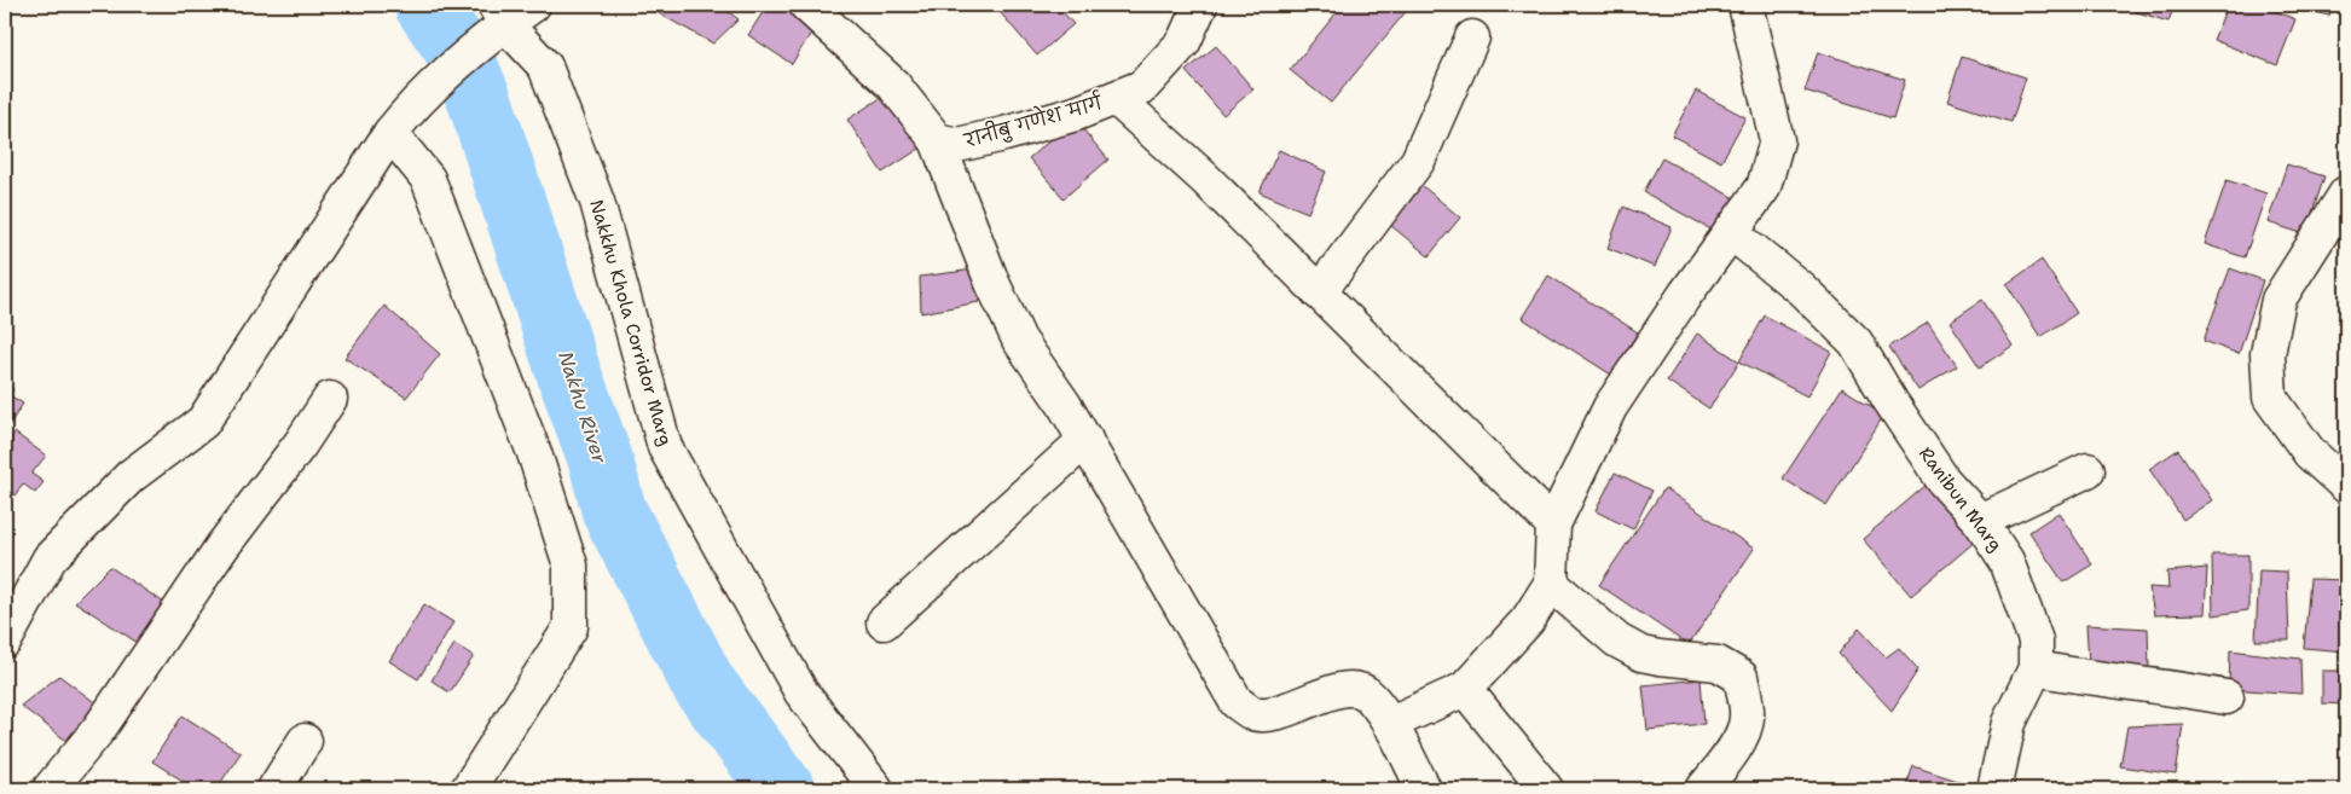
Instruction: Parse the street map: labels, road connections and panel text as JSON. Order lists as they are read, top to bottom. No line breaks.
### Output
{"streets":{"street":["रानीबु गणेश मार्ग","Nakkhu Khola Corridor Marg","Ranibun Marg"]},"water":["Nakhu River"]}
